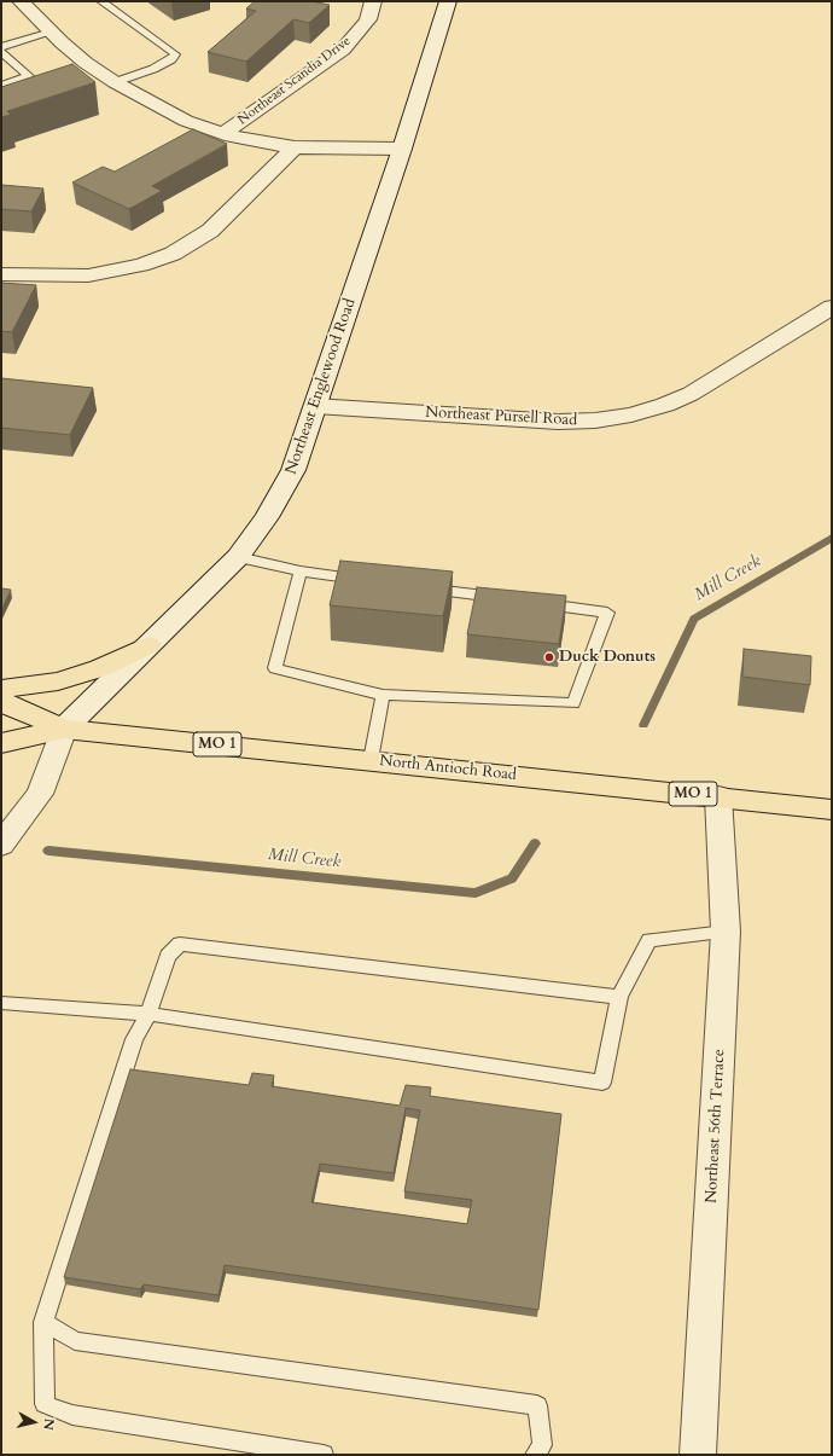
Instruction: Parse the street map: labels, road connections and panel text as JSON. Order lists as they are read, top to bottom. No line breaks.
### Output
{"streets":{"main road":["MO 1","North Antioch Road"],"street":["Northeast Scandia Drive","Northeast Englewood Road","Northeast Pursell Road","Northeast 56th Terrace"]},"crossings":[["Northeast Englewood Road","Northeast Pursell Road"],["Northeast Englewood Road","North Antioch Road"],["North Antioch Road","Northeast 56th Terrace"]],"water":["Mill Creek"],"places":["Duck Donuts"],"north":"right"}
